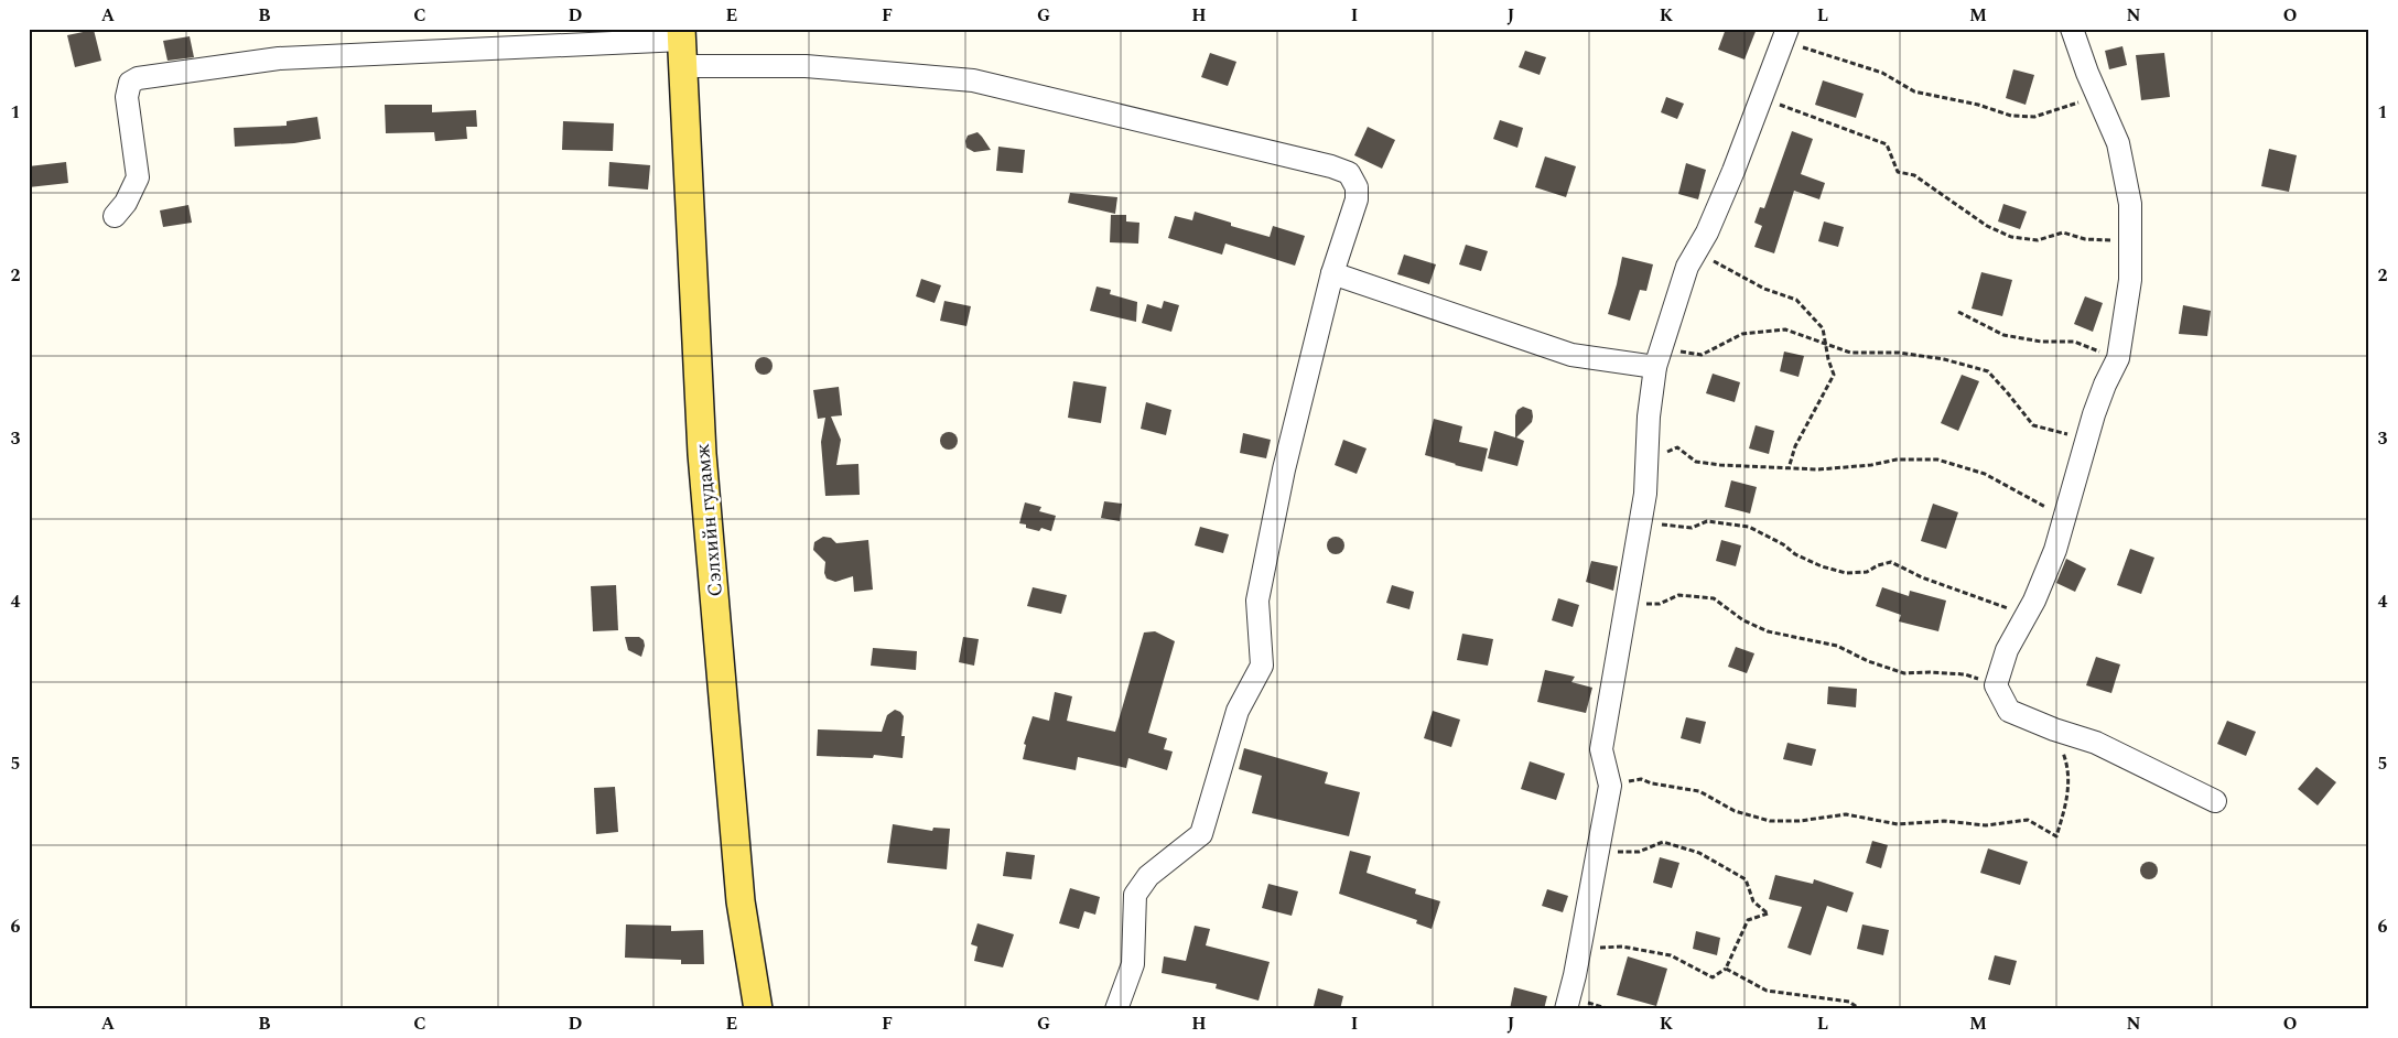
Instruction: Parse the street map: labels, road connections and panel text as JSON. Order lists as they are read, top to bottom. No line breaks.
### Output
{"streets":{"main road":["Сэлхийн гудамж"]},"grid":{"columns":["A","B","C","D","E","F","G","H","I","J","K","L","M","N","O"],"rows":["1","2","3","4","5","6"]}}
